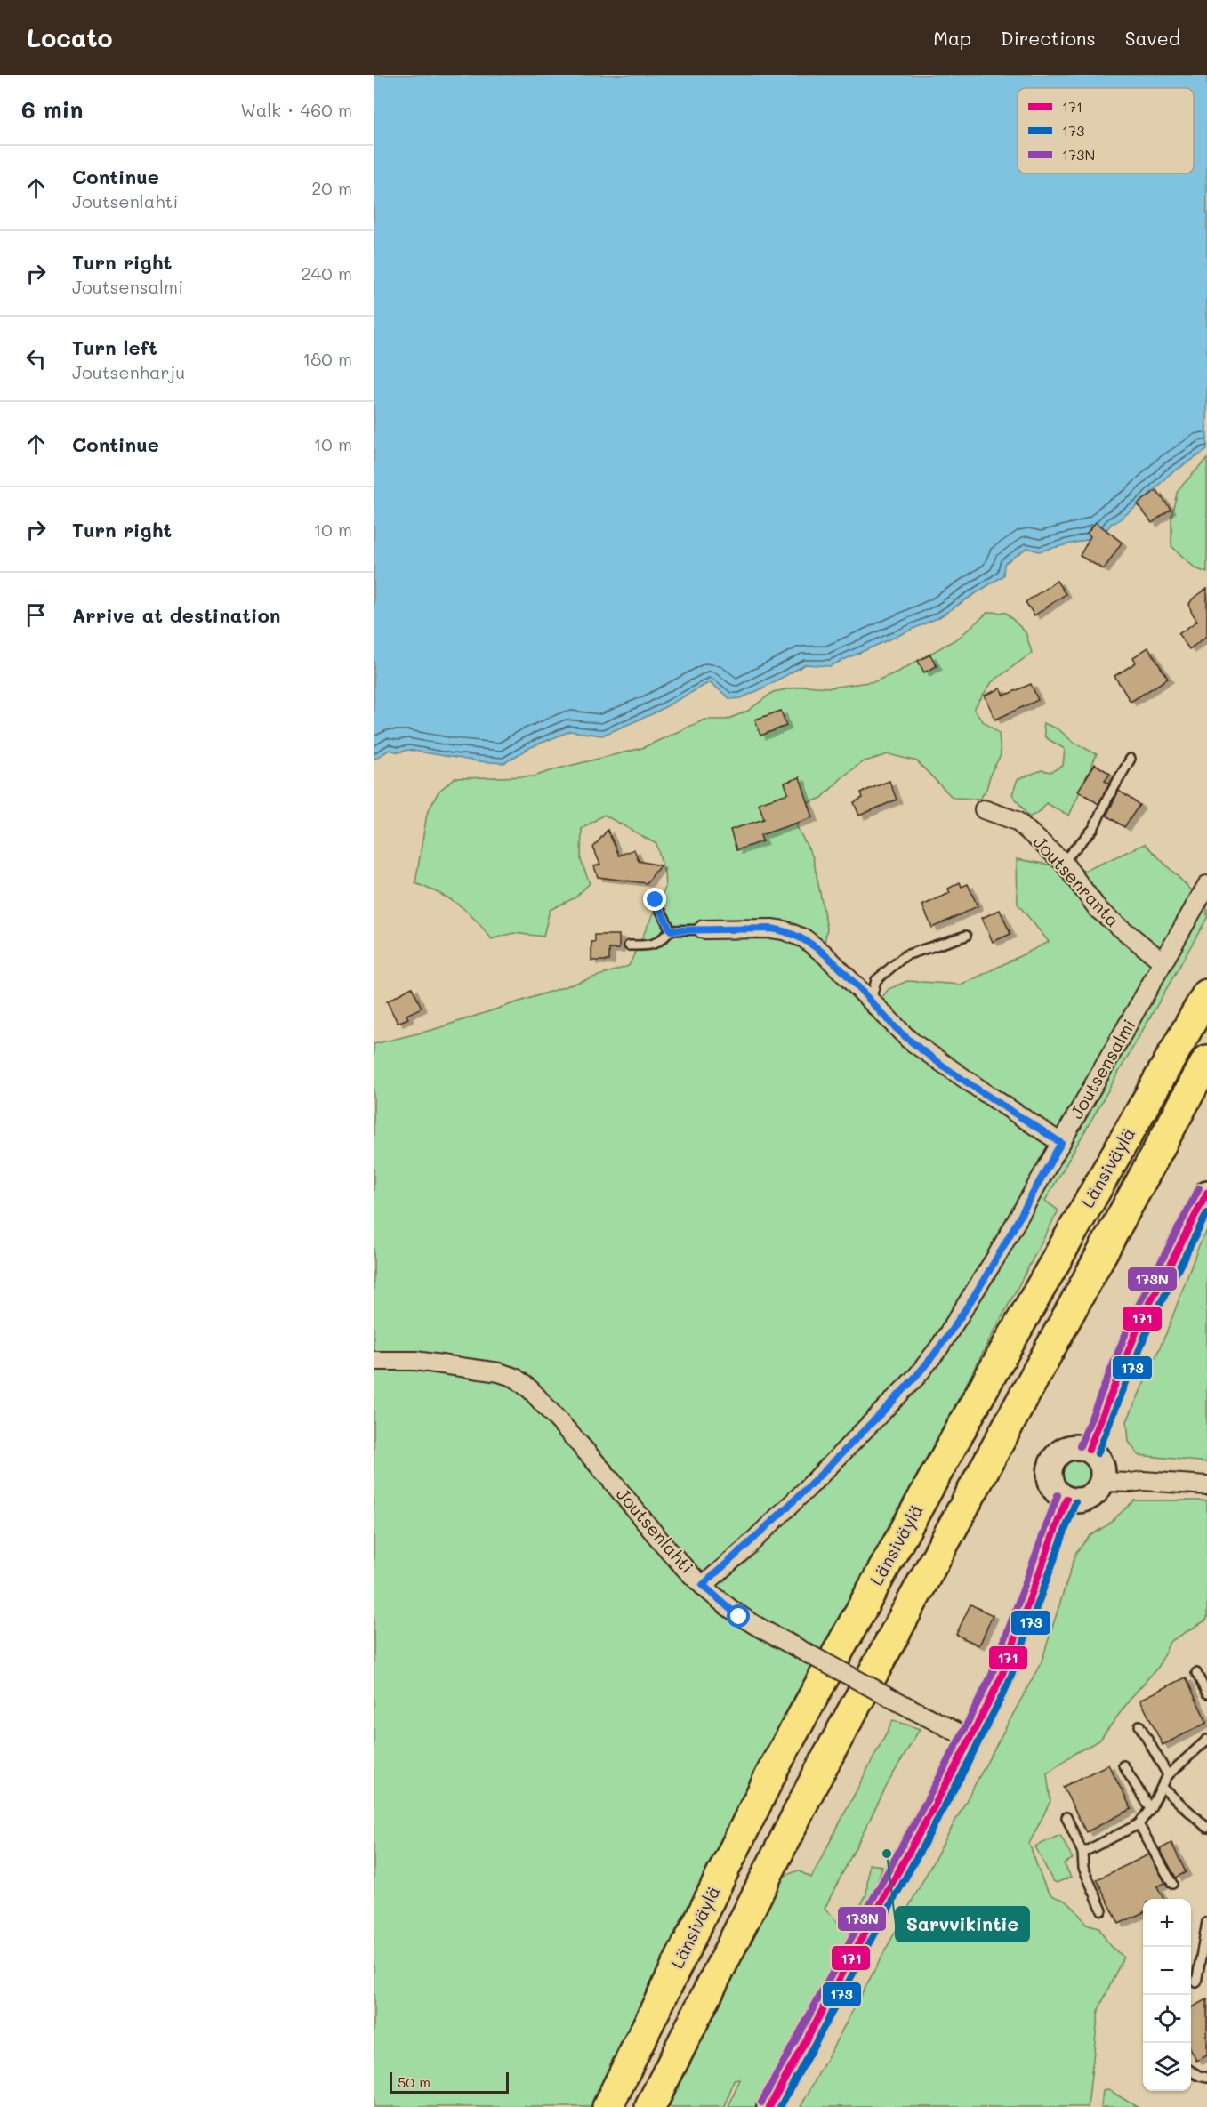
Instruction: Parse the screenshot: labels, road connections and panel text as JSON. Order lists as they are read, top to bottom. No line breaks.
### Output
{"streets":{"highway":["Länsiväylä"],"street":["Joutsenranta","Joutsensalmi","Joutsenlahti"]},"crossings":[["Joutsenranta","Joutsensalmi"],["Joutsensalmi","Joutsenlahti"]],"places":["Sarvvikintie"],"lines":["transit line 173N","transit line 171","transit line 173"],"legend":["171","173","173N"],"scale_bar":"50 m","page":{"header":"Locato","nav":["Map","Directions","Saved"],"heading":["6 min","Walk · 460 m"],"list":[["Continue","Joutsenlahti","20 m"],["Turn right","Joutsensalmi","240 m"],["Turn left","Joutsenharju","180 m"],["Continue","10 m"],["Turn right","10 m"],"Arrive at destination"],"map_buttons":["+","−"],"scale":"50 m"}}
